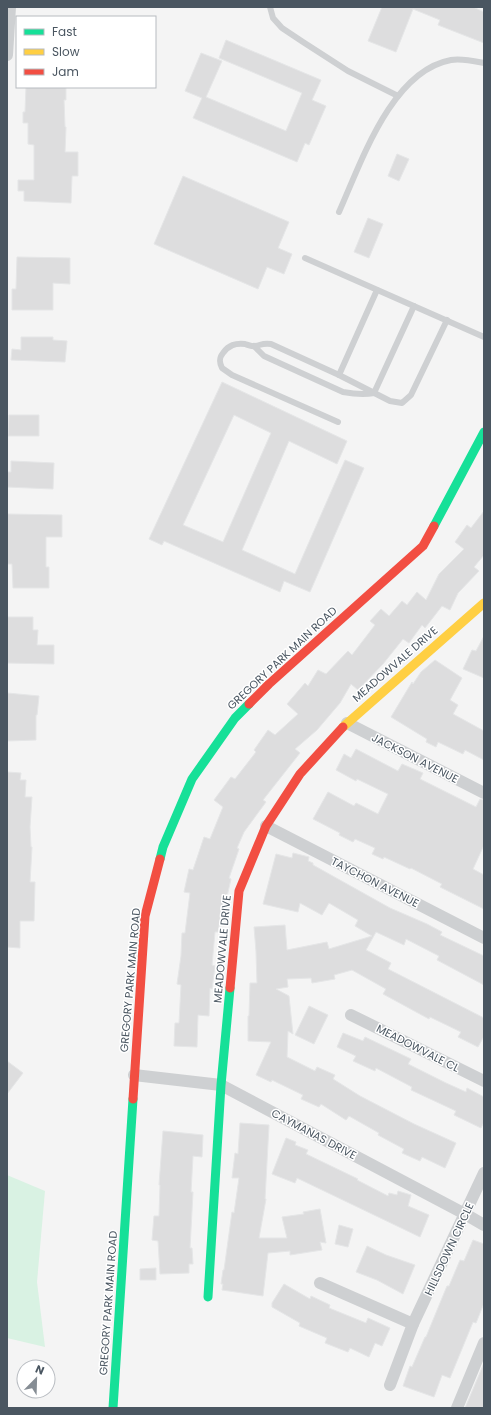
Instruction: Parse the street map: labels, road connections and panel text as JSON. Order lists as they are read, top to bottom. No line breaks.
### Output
{"streets":{"street":["GREGORY PARK MAIN ROAD","MEADOWVALE DRIVE","JACKSON AVENUE","TAYCHON AVENUE","MEADOWVALE CL","CAYMANAS DRIVE","HILLSDOWN CIRCLE"]},"crossings":[["GREGORY PARK MAIN ROAD","CAYMANAS DRIVE"],["MEADOWVALE DRIVE","JACKSON AVENUE"],["MEADOWVALE DRIVE","TAYCHON AVENUE"],["MEADOWVALE DRIVE","CAYMANAS DRIVE"],["CAYMANAS DRIVE","HILLSDOWN CIRCLE"]],"legend":["Fast","Slow","Jam"],"north":"top right"}
